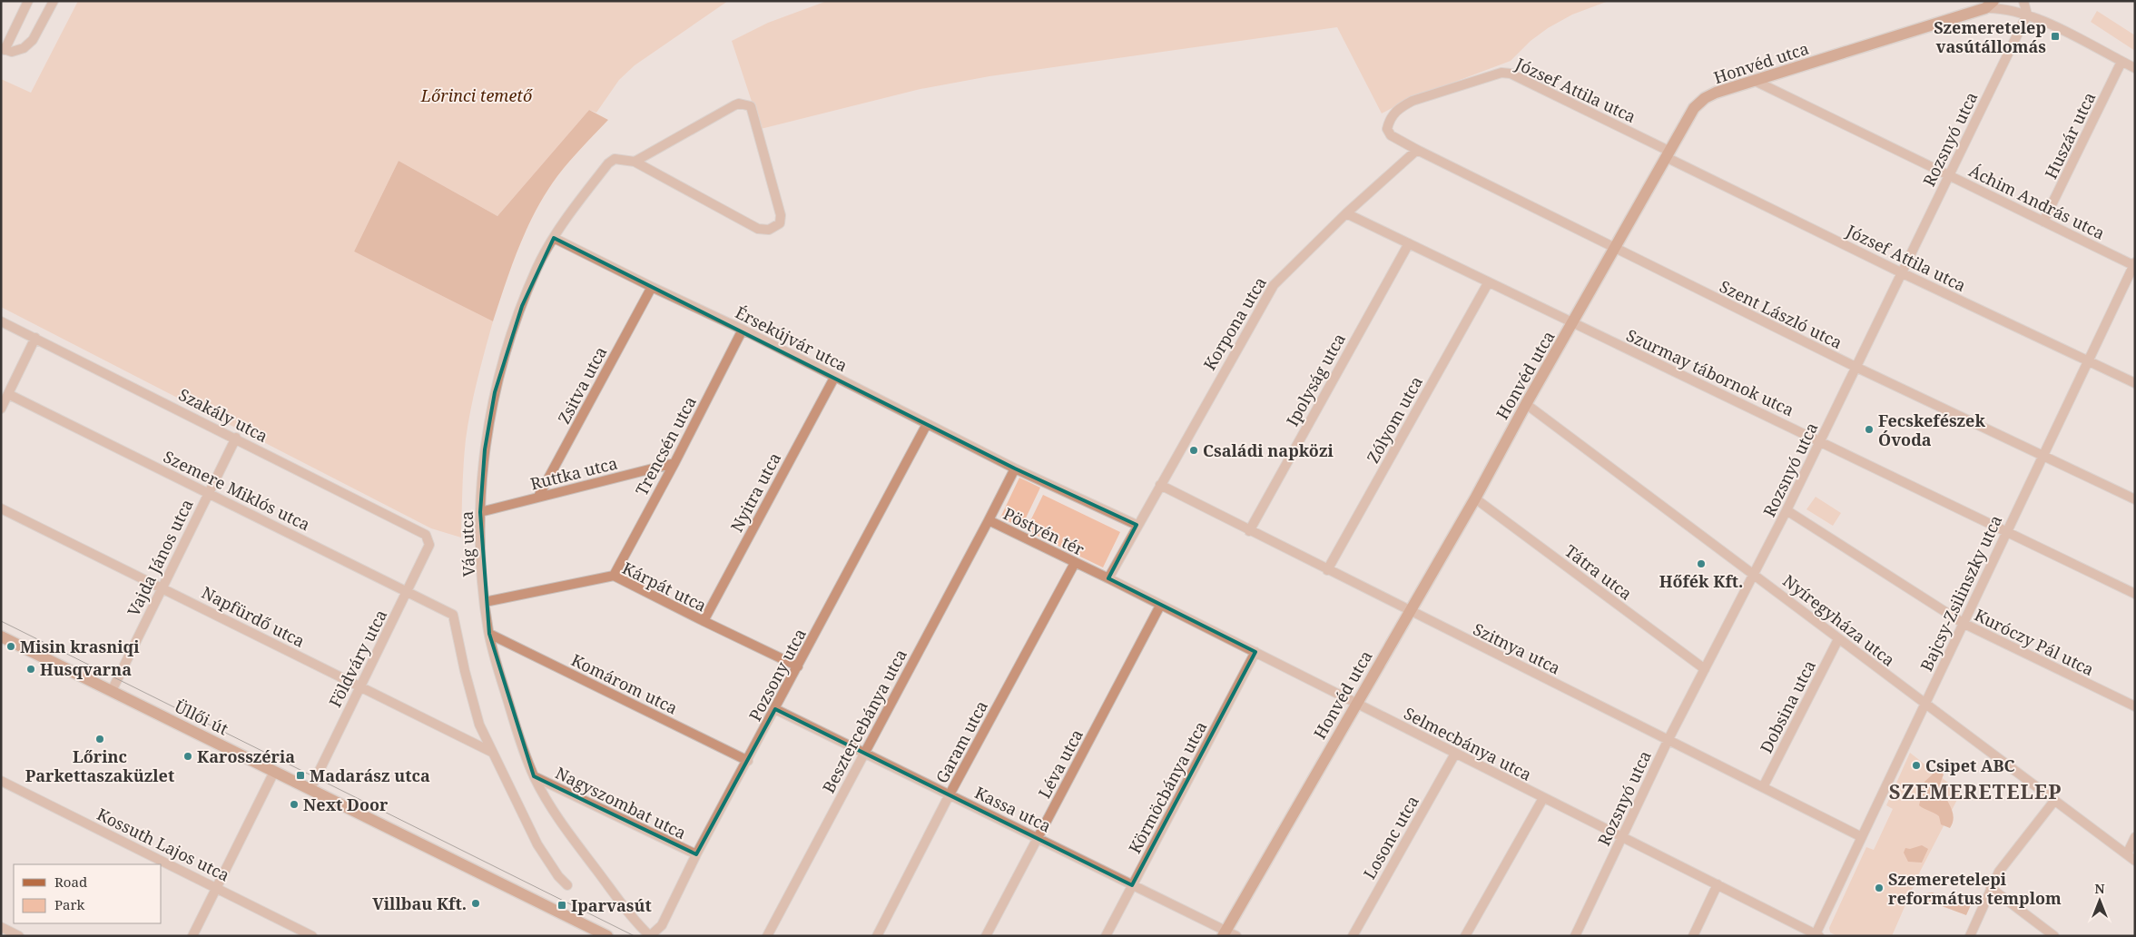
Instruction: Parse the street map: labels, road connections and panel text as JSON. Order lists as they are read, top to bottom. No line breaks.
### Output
{"streets":{"street":["Honvéd utca","József Attila utca","Huszár utca","Rozsnyó utca","Áchim András utca","Szent László utca","Korpona utca","Érsekújvár utca","Szurmay tábornok utca","Ipolyság utca","Zsitva utca","Szakály utca","Zólyom utca","Trencsén utca","Ruttka utca","Szemere Miklós utca","Nyitra utca","Pöstyén tér","Vág utca","Vajda János utca","Tátra utca","Kárpát utca","Bajcsy-Zsilinszky utca","Napfürdő utca","Nyíregyháza utca","Kuróczy Pál utca","Szitnya utca","Földváry utca","Pozsony utca","Komárom utca","Dobsina utca","Üllői út","Besztercebánya utca","Garam utca","Selmecbánya utca","Léva utca","Körmöcbánya utca","Nagyszombat utca","Kassa utca","Losonc utca","Kossuth Lajos utca"]},"crossings":[["Honvéd utca","József Attila utca"],["Honvéd utca","Áchim András utca"],["Honvéd utca","Szent László utca"],["Honvéd utca","Szurmay tábornok utca"],["Honvéd utca","Tátra utca"],["Honvéd utca","Nyíregyháza utca"],["Honvéd utca","Szitnya utca"],["Honvéd utca","Selmecbánya utca"],["Honvéd utca","Kassa utca"],["József Attila utca","Rozsnyó utca"],["József Attila utca","Szent László utca"],["József Attila utca","Korpona utca"],["József Attila utca","Bajcsy-Zsilinszky utca"],["Huszár utca","Áchim András utca"],["Rozsnyó utca","Áchim András utca"],["Rozsnyó utca","Szent László utca"],["Rozsnyó utca","Szurmay tábornok utca"],["Rozsnyó utca","Tátra utca"],["Rozsnyó utca","Nyíregyháza utca"],["Rozsnyó utca","Kuróczy Pál utca"],["Rozsnyó utca","Szitnya utca"],["Rozsnyó utca","Selmecbánya utca"],["Áchim András utca","Bajcsy-Zsilinszky utca"],["Szent László utca","Korpona utca"],["Szent László utca","Bajcsy-Zsilinszky utca"],["Korpona utca","Szurmay tábornok utca"],["Korpona utca","Szitnya utca"],["Érsekújvár utca","Zsitva utca"],["Érsekújvár utca","Trencsén utca"],["Érsekújvár utca","Nyitra utca"],["Érsekújvár utca","Pöstyén tér"],["Érsekújvár utca","Vág utca"],["Érsekújvár utca","Pozsony utca"],["Szurmay tábornok utca","Ipolyság utca"],["Szurmay tábornok utca","Zólyom utca"],["Szurmay tábornok utca","Bajcsy-Zsilinszky utca"],["Ipolyság utca","Szitnya utca"],["Zsitva utca","Ruttka utca"],["Szakály utca","Vajda János utca"],["Szakály utca","Földváry utca"],["Zólyom utca","Szitnya utca"],["Trencsén utca","Ruttka utca"],["Trencsén utca","Kárpát utca"],["Ruttka utca","Vág utca"],["Szemere Miklós utca","Vajda János utca"],["Szemere Miklós utca","Napfürdő utca"],["Szemere Miklós utca","Földváry utca"],["Nyitra utca","Kárpát utca"],["Pöstyén tér","Besztercebánya utca"],["Pöstyén tér","Garam utca"],["Pöstyén tér","Selmecbánya utca"],["Vág utca","Kárpát utca"],["Vág utca","Pozsony utca"],["Vág utca","Komárom utca"],["Vág utca","Nagyszombat utca"],["Vajda János utca","Napfürdő utca"],["Vajda János utca","Üllői út"],["Kárpát utca","Pozsony utca"],["Bajcsy-Zsilinszky utca","Nyíregyháza utca"],["Bajcsy-Zsilinszky utca","Kuróczy Pál utca"],["Bajcsy-Zsilinszky utca","Szitnya utca"],["Bajcsy-Zsilinszky utca","Selmecbánya utca"],["Napfürdő utca","Földváry utca"],["Nyíregyháza utca","Dobsina utca"],["Szitnya utca","Dobsina utca"],["Földváry utca","Üllői út"],["Pozsony utca","Komárom utca"],["Pozsony utca","Nagyszombat utca"],["Pozsony utca","Kassa utca"],["Besztercebánya utca","Kassa utca"],["Garam utca","Kassa utca"],["Selmecbánya utca","Léva utca"],["Selmecbánya utca","Körmöcbánya utca"],["Selmecbánya utca","Losonc utca"],["Léva utca","Kassa utca"],["Körmöcbánya utca","Kassa utca"]],"districts":["SZEMERETELEP"],"parks":["Lőrinci temető"],"places":{"transit":["Szemeretelep vasútállomás","Madarász utca","Iparvasút"],"other":["Fecskefészek Óvoda","Családi napközi","Hőfék Kft.","Misin krasniqi","Husqvarna","Lőrinc Parkettaszaküzlet","Karosszéria","Csipet ABC","Next Door","Szemeretelepi református templom","Villbau Kft."]},"legend":["Road","Park"],"north":"top"}
